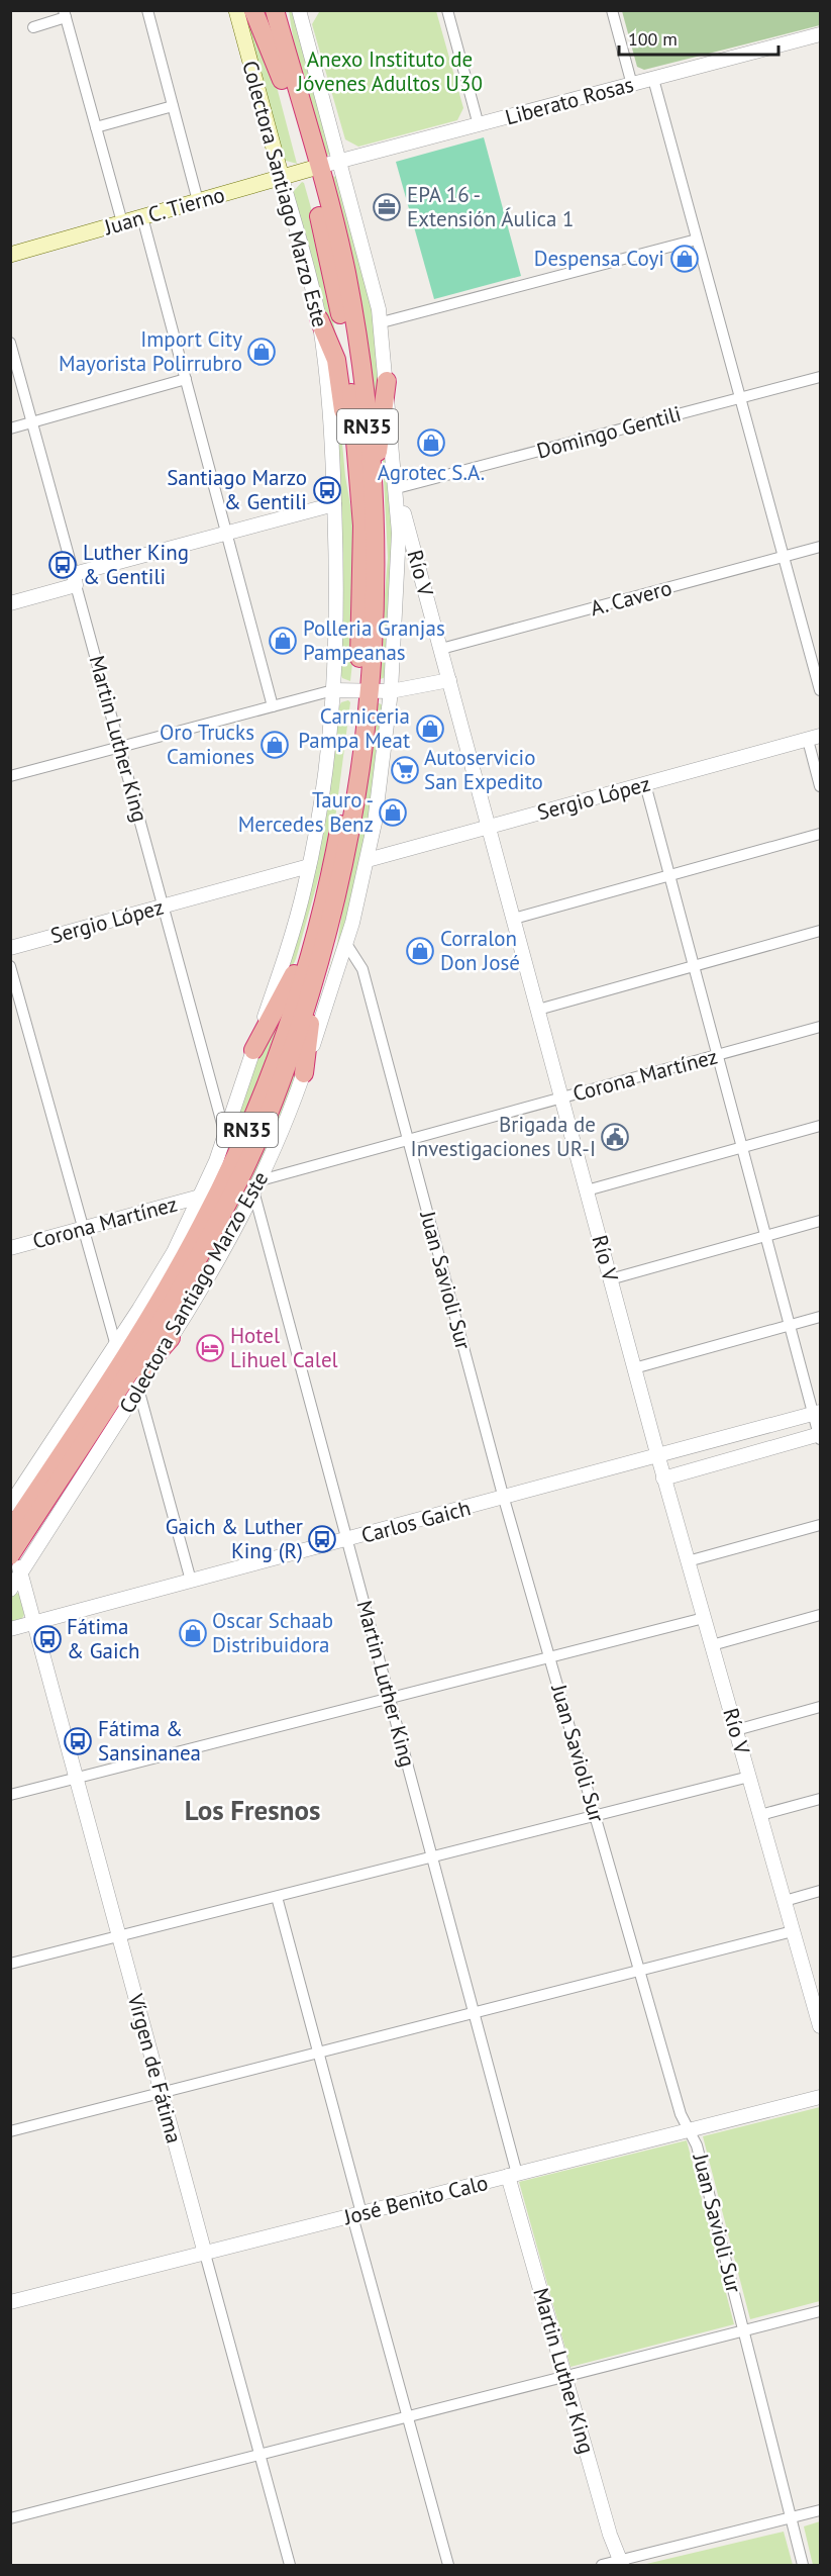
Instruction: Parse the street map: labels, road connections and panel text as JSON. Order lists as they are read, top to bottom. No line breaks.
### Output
{"streets":{"highway":["RN35"],"main road":["Colectora Santiago Marzo Este","Juan C. Tierno"],"street":["Liberato Rosas","Domingo Gentili","Río V","A. Cavero","Martin Luther King","Sergio López","Corona Martínez","Juan Savioli Sur","Carlos Gaich","Vírgen de Fátima","José Benito Calo"]},"crossings":[["Liberato Rosas","Colectora Santiago Marzo Este"],["Liberato Rosas","Juan C. Tierno"],["Liberato Rosas","RN35"],["Colectora Santiago Marzo Este","Juan C. Tierno"],["Colectora Santiago Marzo Este","Domingo Gentili"],["Colectora Santiago Marzo Este","Río V"],["Colectora Santiago Marzo Este","Martin Luther King"],["Colectora Santiago Marzo Este","Sergio López"],["Colectora Santiago Marzo Este","Corona Martínez"],["Colectora Santiago Marzo Este","Juan Savioli Sur"],["Colectora Santiago Marzo Este","Vírgen de Fátima"],["Juan C. Tierno","RN35"],["RN35","Vírgen de Fátima"],["Domingo Gentili","Río V"],["Río V","A. Cavero"],["Río V","Sergio López"],["Río V","Corona Martínez"],["Río V","Carlos Gaich"],["Martin Luther King","Sergio López"],["Martin Luther King","Carlos Gaich"],["Martin Luther King","José Benito Calo"],["Corona Martínez","Juan Savioli Sur"],["Juan Savioli Sur","Carlos Gaich"],["Juan Savioli Sur","José Benito Calo"],["Carlos Gaich","Vírgen de Fátima"],["Vírgen de Fátima","José Benito Calo"]],"districts":["Los Fresnos"],"parks":["Anexo Instituto de Jóvenes Adultos U30"],"places":{"office":["EPA 16 - Extensión Áulica 1"],"shop":["Despensa Coyi","Import City Mayorista Polirrubro","Agrotec S.A.","Polleria Granjas Pampeanas","Carniceria Pampa Meat","Oro Trucks Camiones","Tauro - Mercedes Benz","Corralon Don José","Oscar Schaab Distribuidora"],"bus stop":["Santiago Marzo & Gentili","Luther King & Gentili","Gaich & Luther King (R)","Fátima & Gaich","Fátima & Sansinanea"],"supermarket":["Autoservicio San Expedito"],"public building":["Brigada de Investigaciones UR-I"],"hotel":["Hotel Lihuel Calel"]},"scale_bar":"100 m"}
